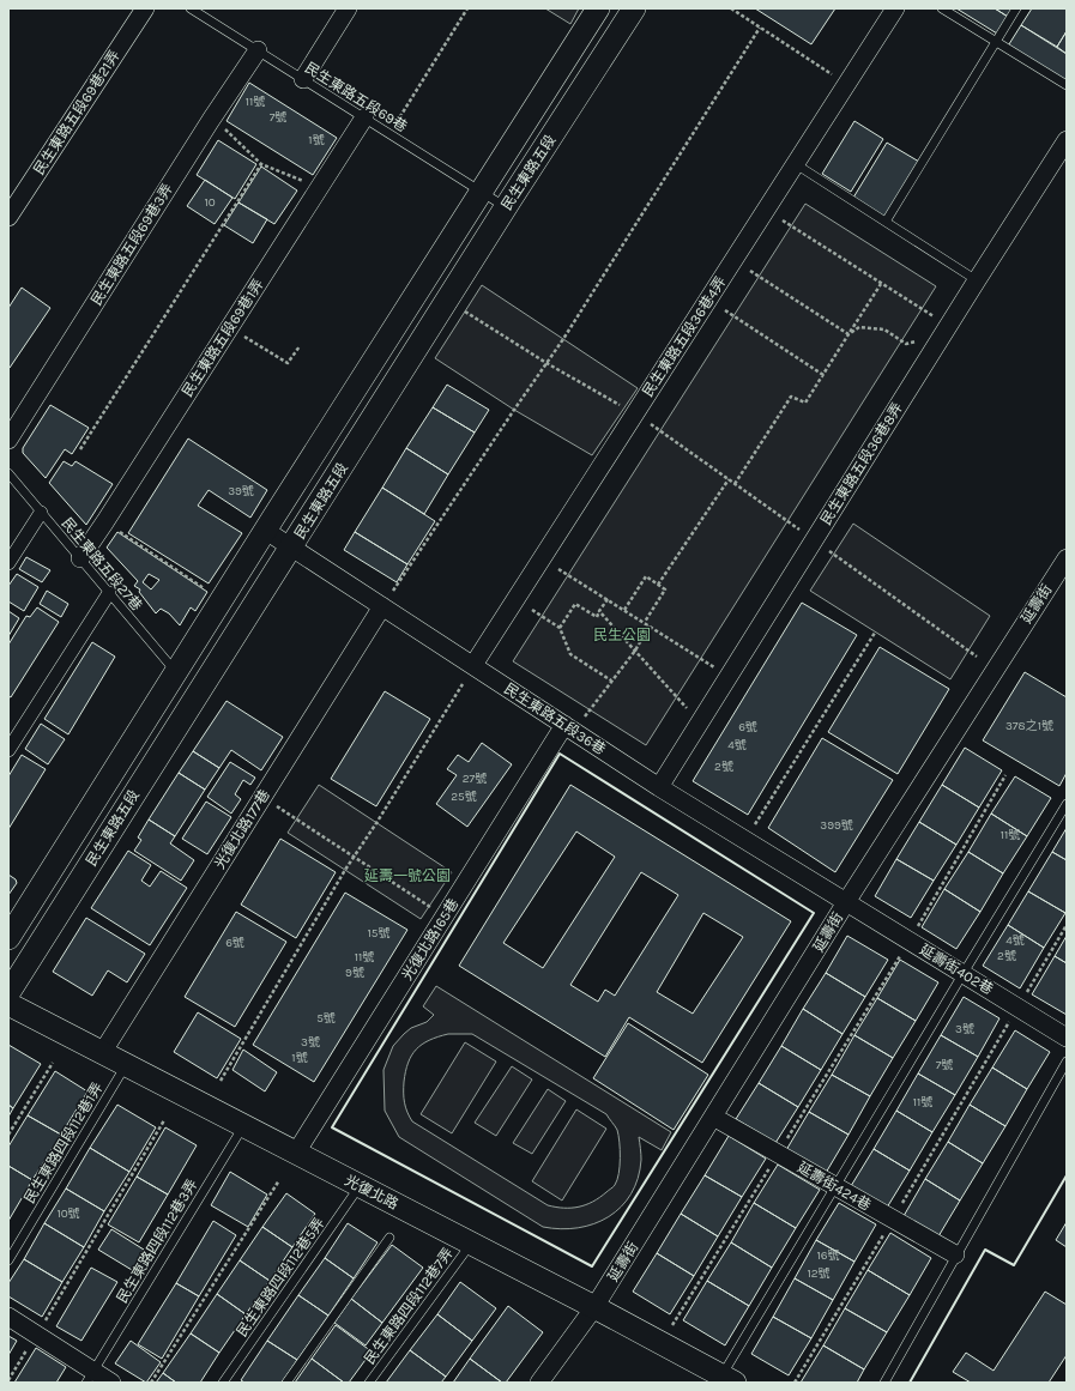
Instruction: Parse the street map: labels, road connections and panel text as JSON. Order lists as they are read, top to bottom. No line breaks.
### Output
{"streets":{"street":["民生東路五段69巷21弄","民生東路五段","民生東路五段69巷3弄","民生東路五段36巷4弄","民生東路五段69巷1弄","民生東路五段36巷8弄","延壽街","民生東路五段36巷","光復北路177巷","光復北路165巷","延壽街402巷","延壽街424巷","光復北路"],"lane":["民生東路五段69巷","民生東路五段27巷","民生東路四段112巷1弄","民生東路四段112巷3弄","民生東路四段112巷5弄","民生東路四段112巷7弄"]},"crossings":[["民生東路五段69巷","民生東路五段"],["民生東路五段69巷","民生東路五段69巷3弄"],["民生東路五段69巷","民生東路五段69巷1弄"],["民生東路五段","民生東路五段27巷"],["民生東路五段","民生東路五段36巷"],["民生東路五段36巷4弄","民生東路五段36巷"],["民生東路五段69巷1弄","民生東路五段27巷"],["民生東路五段36巷8弄","民生東路五段36巷"],["延壽街","民生東路五段36巷"],["延壽街","延壽街402巷"],["延壽街","延壽街424巷"],["延壽街","光復北路"],["民生東路五段36巷","光復北路177巷"],["民生東路五段36巷","光復北路165巷"],["民生東路五段36巷","延壽街402巷"],["光復北路177巷","光復北路"],["光復北路165巷","光復北路"],["民生東路四段112巷1弄","光復北路"],["光復北路","民生東路四段112巷3弄"],["光復北路","民生東路四段112巷5弄"],["光復北路","民生東路四段112巷7弄"]],"parks":["民生公園","延壽一號公園"],"house_numbers":["11號","7號","1號","10","39號","378之1號","6號","4號","2號","27號","25號","399號","11號","15號","4號","6號","2號","11號","9號","5號","3號","3號","1號","7號","11號","10號","16號","12號"]}
